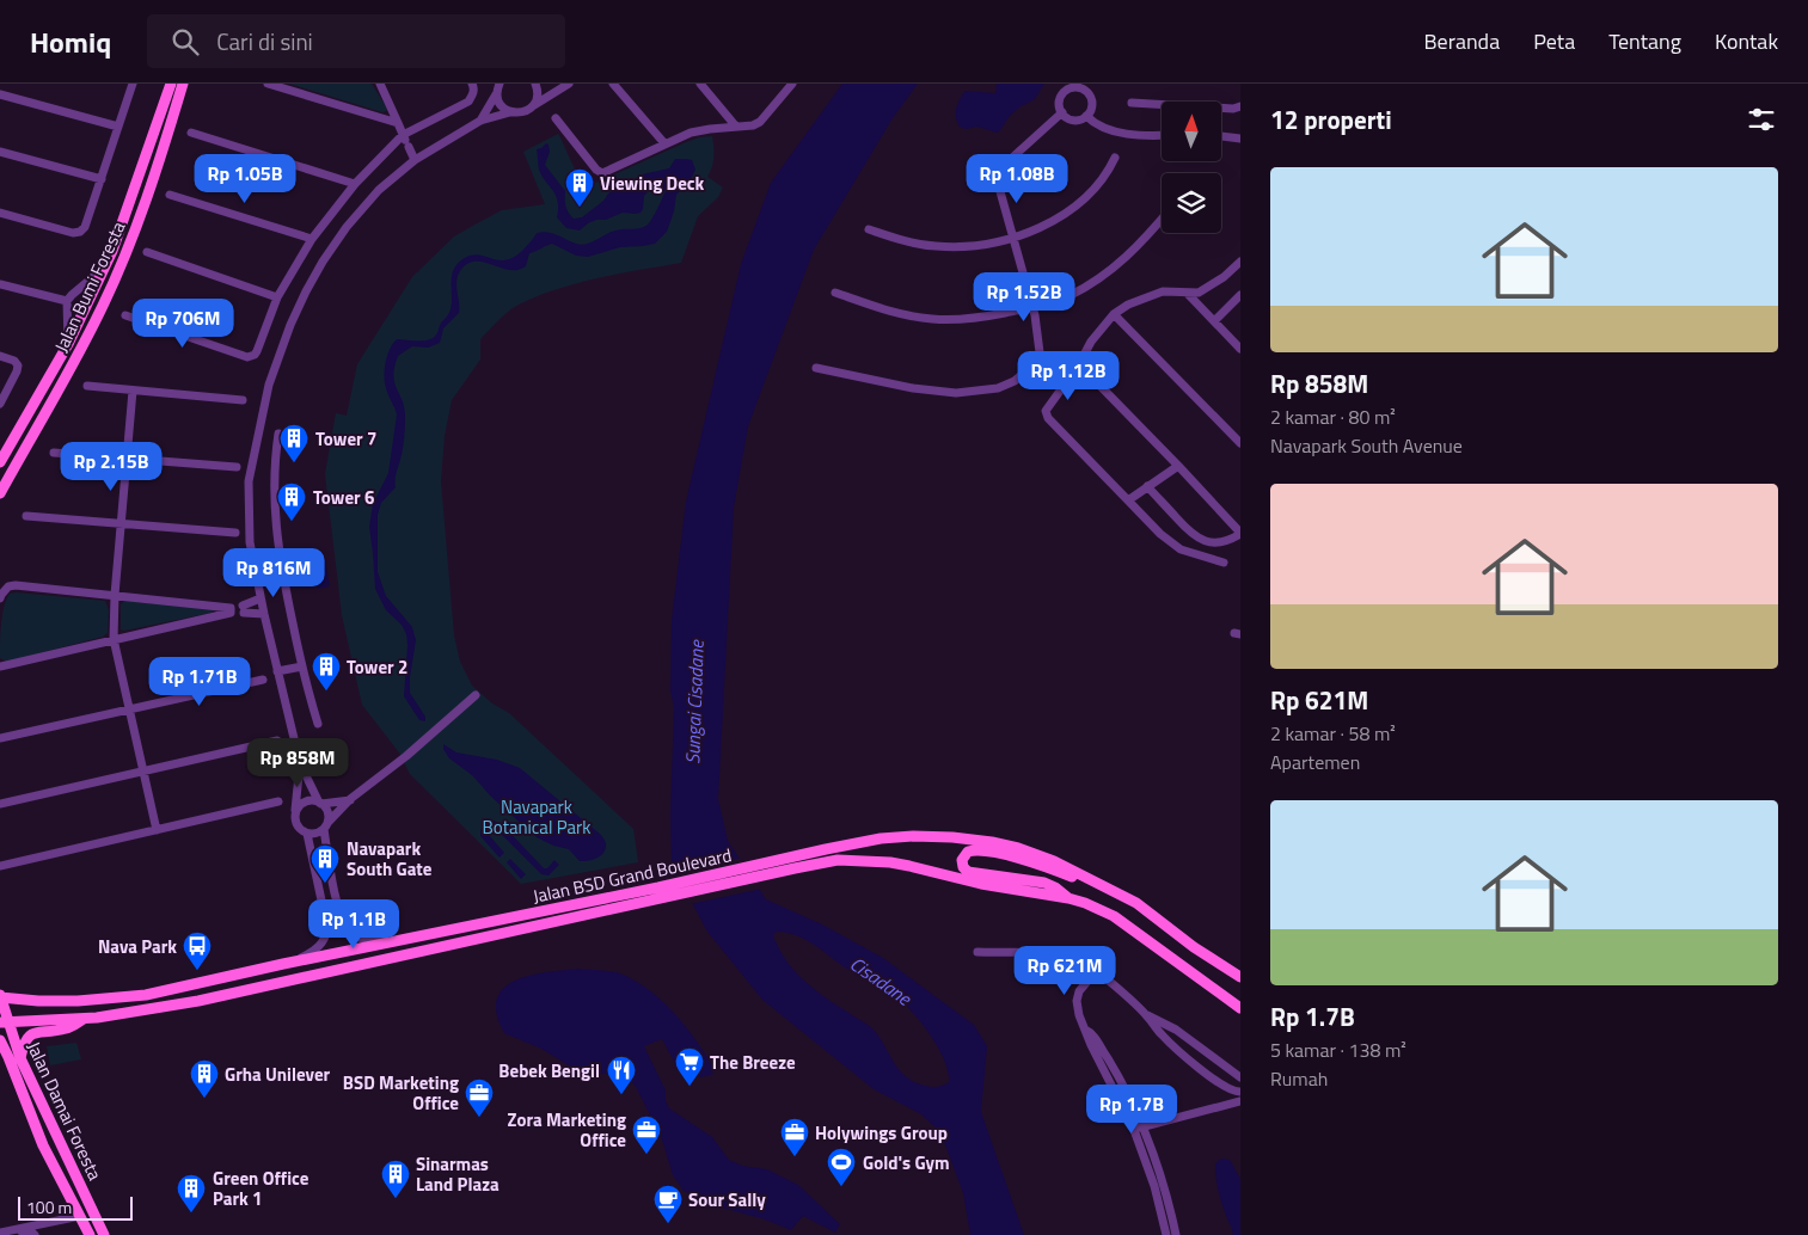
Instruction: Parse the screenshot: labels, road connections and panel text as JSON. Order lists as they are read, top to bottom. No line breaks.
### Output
{"streets":{"main road":["Jalan Bumi Foresta","Jalan BSD Grand Boulevard","Jalan Damai Foresta"]},"crossings":[["Jalan BSD Grand Boulevard","Jalan Damai Foresta"]],"water":["Sungai Cisadane","Cisadane"],"parks":["Navapark Botanical Park"],"places":{"building":["Viewing Deck","Tower 7","Tower 6","Tower 2","Navapark South Gate","Grha Unilever","Sinarmas Land Plaza","Green Office Park 1"],"bus stop":["Nava Park"],"supermarket":["The Breeze"],"restaurant":["Bebek Bengil"],"office":["BSD Marketing Office","Zora Marketing Office","Holywings Group"],"sports":["Gold's Gym"],"cafe":["Sour Sally"]},"scale_bar":"100 m","north":"top","page":{"header":"Homiq","search":"Cari di sini","nav":["Beranda","Peta","Tentang","Kontak"],"heading":"12 properti","price":["Rp 1.05B","Rp 1.08B","Rp 1.52B","Rp 706M","Rp 1.12B","Rp 2.15B","Rp 816M","Rp 1.71B","Rp 858M","Rp 1.1B","Rp 621M","Rp 1.7B"],"list":[{"name":"Rp 858M","note":"2 kamar · 80 m² · Navapark South Avenue"},{"name":"Rp 621M","note":"2 kamar · 58 m² · Apartemen"},{"name":"Rp 1.7B","note":"5 kamar · 138 m² · Rumah"}],"scale":"100 m"}}
